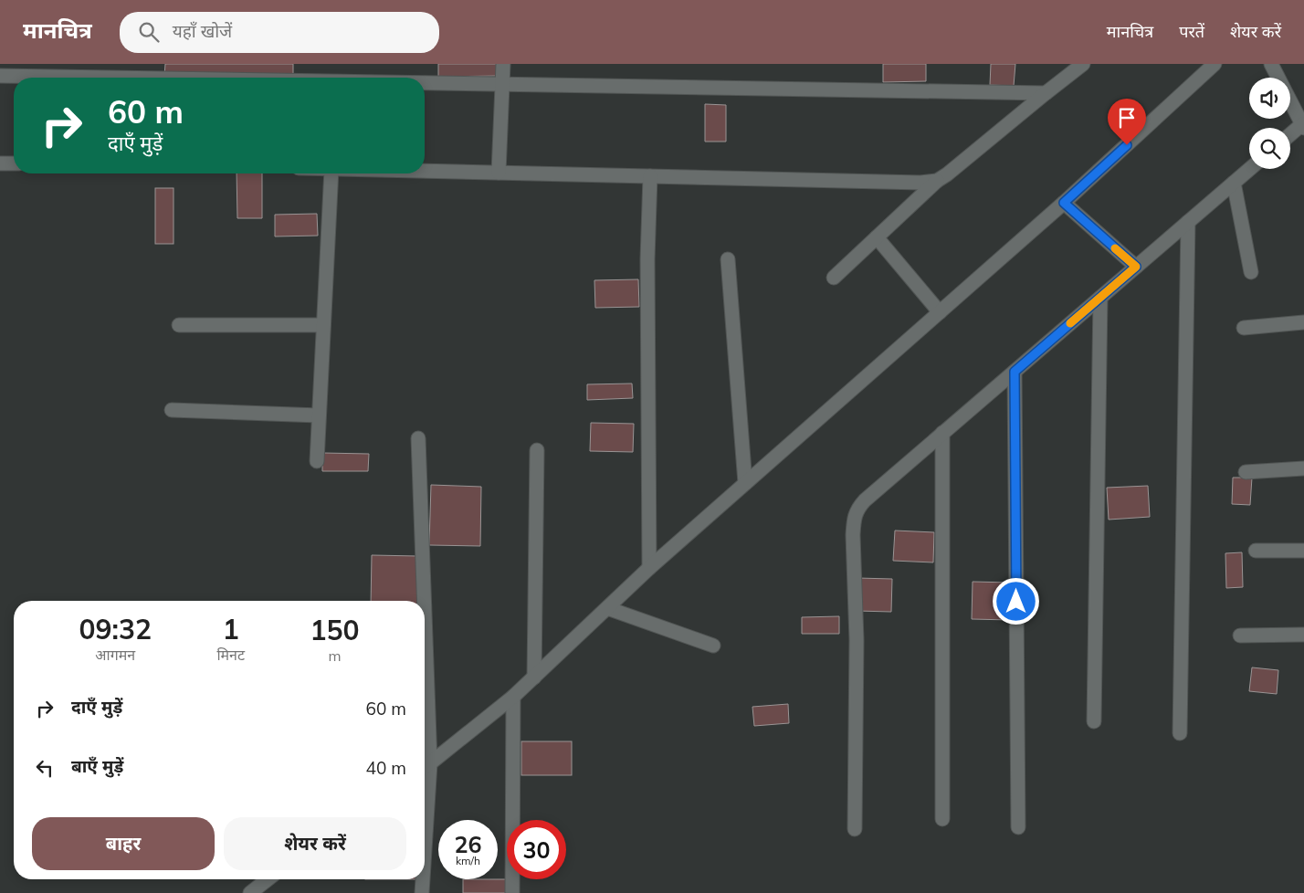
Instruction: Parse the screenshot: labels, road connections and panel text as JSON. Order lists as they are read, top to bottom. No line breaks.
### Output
{"page":{"header":"मानचित्र","search":"यहाँ खोजें","nav":["मानचित्र","परतें","शेयर करें"],"turn":["60 m","दाएँ मुड़ें"],"eta":["09:32","आगमन","1","मिनट","150","m"],"list":[{"name":"दाएँ मुड़ें","value":"60 m"},{"name":"बाएँ मुड़ें","value":"40 m"}],"buttons":["बाहर","शेयर करें"],"speed":"26 km/h","limit":"30"}}
